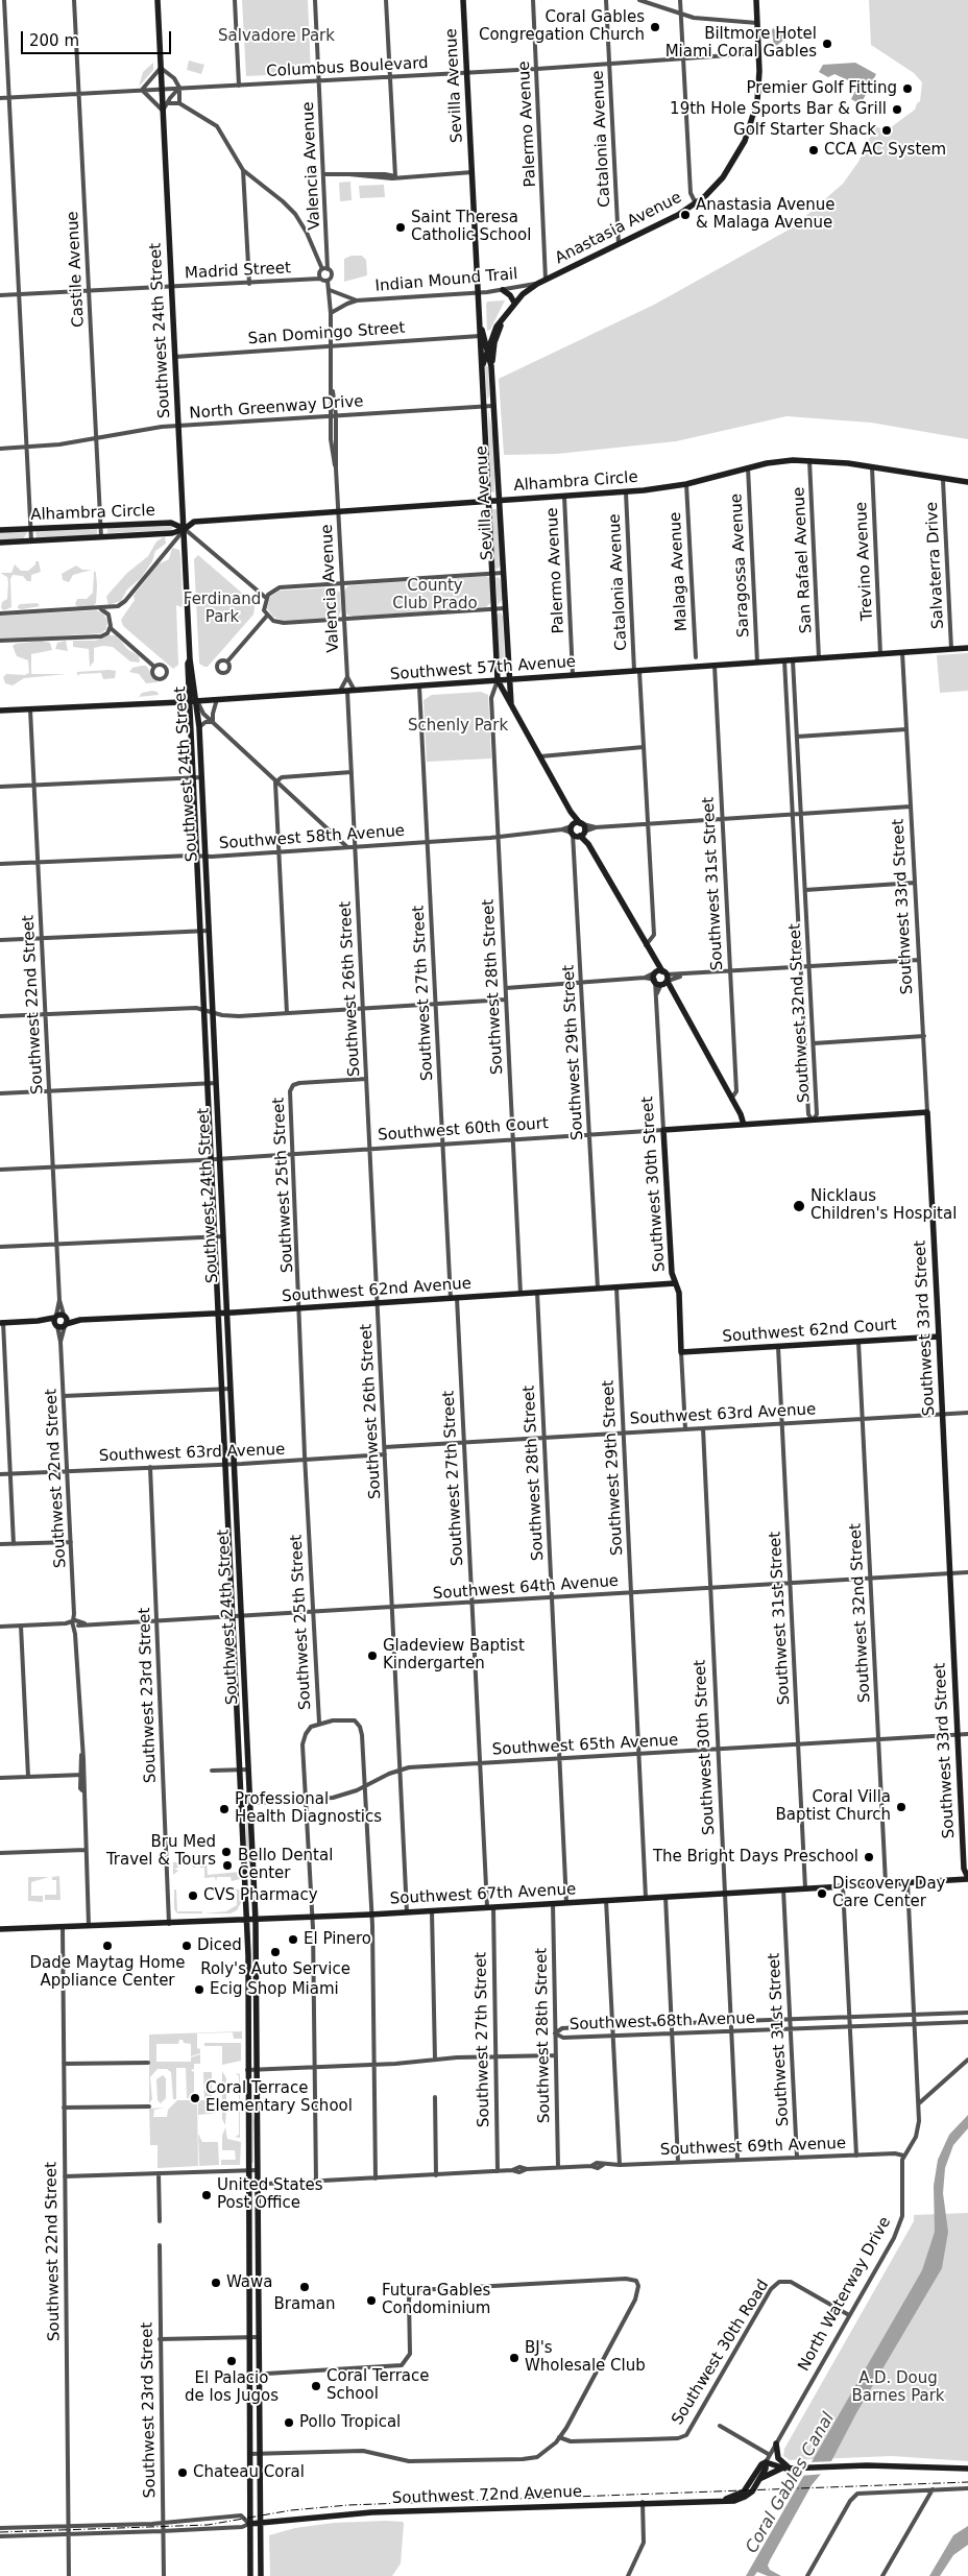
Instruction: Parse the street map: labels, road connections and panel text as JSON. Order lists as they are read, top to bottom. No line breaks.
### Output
{"streets":{"street":["Columbus Boulevard","Sevilla Avenue","Palermo Avenue","Catalonia Avenue","Valencia Avenue","Anastasia Avenue","Castile Avenue","Madrid Street","Indian Mound Trail","Southwest 24th Street","San Domingo Street","North Greenway Drive","Alhambra Circle","San Rafael Avenue","Trevino Avenue","Saragossa Avenue","Salvaterra Drive","Malaga Avenue","Southwest 57th Avenue","Southwest 58th Avenue","Southwest 31st Street","Southwest 33rd Street","Southwest 28th Street","Southwest 26th Street","Southwest 27th Street","Southwest 22nd Street","Southwest 32nd Street","Southwest 29th Street","Southwest 60th Court","Southwest 30th Street","Southwest 25th Street","Southwest 62nd Avenue","Southwest 62nd Court","Southwest 63rd Avenue","Southwest 64th Avenue","Southwest 23rd Street","Southwest 65th Avenue","Southwest 67th Avenue","Southwest 68th Avenue","Southwest 69th Avenue","North Waterway Drive","Southwest 30th Road","Southwest 72nd Avenue"]},"crossings":[["Columbus Boulevard","Sevilla Avenue"],["Columbus Boulevard","Palermo Avenue"],["Columbus Boulevard","Catalonia Avenue"],["Columbus Boulevard","Valencia Avenue"],["Columbus Boulevard","Anastasia Avenue"],["Columbus Boulevard","Castile Avenue"],["Columbus Boulevard","Southwest 24th Street"],["Sevilla Avenue","Anastasia Avenue"],["Sevilla Avenue","Indian Mound Trail"],["Sevilla Avenue","San Domingo Street"],["Sevilla Avenue","North Greenway Drive"],["Sevilla Avenue","Alhambra Circle"],["Sevilla Avenue","Southwest 57th Avenue"],["Sevilla Avenue","Southwest 28th Street"],["Palermo Avenue","Anastasia Avenue"],["Palermo Avenue","Alhambra Circle"],["Palermo Avenue","Southwest 57th Avenue"],["Catalonia Avenue","Anastasia Avenue"],["Catalonia Avenue","Alhambra Circle"],["Catalonia Avenue","Southwest 57th Avenue"],["Valencia Avenue","Indian Mound Trail"],["Valencia Avenue","San Domingo Street"],["Valencia Avenue","North Greenway Drive"],["Valencia Avenue","Alhambra Circle"],["Valencia Avenue","Southwest 57th Avenue"],["Anastasia Avenue","Indian Mound Trail"],["Castile Avenue","Madrid Street"],["Castile Avenue","North Greenway Drive"],["Castile Avenue","Alhambra Circle"],["Madrid Street","Southwest 24th Street"],["Southwest 24th Street","San Domingo Street"],["Southwest 24th Street","North Greenway Drive"],["Southwest 24th Street","Alhambra Circle"],["Southwest 24th Street","Southwest 57th Avenue"],["Southwest 24th Street","Southwest 58th Avenue"],["Southwest 24th Street","Southwest 60th Court"],["Southwest 24th Street","Southwest 62nd Avenue"],["Southwest 24th Street","Southwest 63rd Avenue"],["Southwest 24th Street","Southwest 64th Avenue"],["Southwest 24th Street","Southwest 65th Avenue"],["Southwest 24th Street","Southwest 67th Avenue"],["Southwest 24th Street","Southwest 69th Avenue"],["Southwest 24th Street","Southwest 72nd Avenue"],["Alhambra Circle","San Rafael Avenue"],["Alhambra Circle","Trevino Avenue"],["Alhambra Circle","Saragossa Avenue"],["Alhambra Circle","Salvaterra Drive"],["Alhambra Circle","Malaga Avenue"],["San Rafael Avenue","Southwest 57th Avenue"],["Trevino Avenue","Southwest 57th Avenue"],["Saragossa Avenue","Southwest 57th Avenue"],["Salvaterra Drive","Southwest 57th Avenue"],["Southwest 57th Avenue","Southwest 31st Street"],["Southwest 57th Avenue","Southwest 33rd Street"],["Southwest 57th Avenue","Southwest 28th Street"],["Southwest 57th Avenue","Southwest 26th Street"],["Southwest 57th Avenue","Southwest 27th Street"],["Southwest 57th Avenue","Southwest 22nd Street"],["Southwest 57th Avenue","Southwest 32nd Street"],["Southwest 58th Avenue","Southwest 28th Street"],["Southwest 58th Avenue","Southwest 26th Street"],["Southwest 58th Avenue","Southwest 27th Street"],["Southwest 58th Avenue","Southwest 22nd Street"],["Southwest 58th Avenue","Southwest 29th Street"],["Southwest 31st Street","Southwest 62nd Court"],["Southwest 31st Street","Southwest 63rd Avenue"],["Southwest 31st Street","Southwest 64th Avenue"],["Southwest 31st Street","Southwest 65th Avenue"],["Southwest 31st Street","Southwest 67th Avenue"],["Southwest 31st Street","Southwest 68th Avenue"],["Southwest 31st Street","Southwest 69th Avenue"],["Southwest 33rd Street","Southwest 60th Court"],["Southwest 33rd Street","Southwest 62nd Court"],["Southwest 33rd Street","Southwest 63rd Avenue"],["Southwest 33rd Street","Southwest 64th Avenue"],["Southwest 33rd Street","Southwest 65th Avenue"],["Southwest 33rd Street","Southwest 67th Avenue"],["Southwest 28th Street","Southwest 60th Court"],["Southwest 28th Street","Southwest 62nd Avenue"],["Southwest 28th Street","Southwest 63rd Avenue"],["Southwest 28th Street","Southwest 64th Avenue"],["Southwest 28th Street","Southwest 65th Avenue"],["Southwest 28th Street","Southwest 67th Avenue"],["Southwest 28th Street","Southwest 68th Avenue"],["Southwest 28th Street","Southwest 69th Avenue"],["Southwest 26th Street","Southwest 60th Court"],["Southwest 26th Street","Southwest 25th Street"],["Southwest 26th Street","Southwest 62nd Avenue"],["Southwest 26th Street","Southwest 63rd Avenue"],["Southwest 26th Street","Southwest 64th Avenue"],["Southwest 26th Street","Southwest 65th Avenue"],["Southwest 26th Street","Southwest 67th Avenue"],["Southwest 27th Street","Southwest 60th Court"],["Southwest 27th Street","Southwest 62nd Avenue"],["Southwest 27th Street","Southwest 63rd Avenue"],["Southwest 27th Street","Southwest 64th Avenue"],["Southwest 27th Street","Southwest 65th Avenue"],["Southwest 27th Street","Southwest 67th Avenue"],["Southwest 27th Street","Southwest 69th Avenue"],["Southwest 22nd Street","Southwest 60th Court"],["Southwest 22nd Street","Southwest 62nd Avenue"],["Southwest 22nd Street","Southwest 63rd Avenue"],["Southwest 22nd Street","Southwest 64th Avenue"],["Southwest 22nd Street","Southwest 67th Avenue"],["Southwest 22nd Street","Southwest 72nd Avenue"],["Southwest 32nd Street","Southwest 60th Court"],["Southwest 32nd Street","Southwest 62nd Court"],["Southwest 32nd Street","Southwest 63rd Avenue"],["Southwest 32nd Street","Southwest 64th Avenue"],["Southwest 32nd Street","Southwest 65th Avenue"],["Southwest 32nd Street","Southwest 67th Avenue"],["Southwest 29th Street","Southwest 60th Court"],["Southwest 29th Street","Southwest 62nd Avenue"],["Southwest 29th Street","Southwest 63rd Avenue"],["Southwest 29th Street","Southwest 64th Avenue"],["Southwest 29th Street","Southwest 65th Avenue"],["Southwest 29th Street","Southwest 67th Avenue"],["Southwest 60th Court","Southwest 30th Street"],["Southwest 60th Court","Southwest 25th Street"],["Southwest 30th Street","Southwest 62nd Avenue"],["Southwest 30th Street","Southwest 62nd Court"],["Southwest 30th Street","Southwest 63rd Avenue"],["Southwest 30th Street","Southwest 64th Avenue"],["Southwest 30th Street","Southwest 65th Avenue"],["Southwest 30th Street","Southwest 67th Avenue"],["Southwest 30th Street","Southwest 68th Avenue"],["Southwest 30th Street","Southwest 69th Avenue"],["Southwest 25th Street","Southwest 62nd Avenue"],["Southwest 25th Street","Southwest 63rd Avenue"],["Southwest 25th Street","Southwest 64th Avenue"],["Southwest 25th Street","Southwest 65th Avenue"],["Southwest 25th Street","Southwest 67th Avenue"],["Southwest 25th Street","Southwest 69th Avenue"],["Southwest 63rd Avenue","Southwest 23rd Street"],["Southwest 64th Avenue","Southwest 23rd Street"],["Southwest 23rd Street","Southwest 67th Avenue"],["Southwest 23rd Street","Southwest 72nd Avenue"],["Southwest 69th Avenue","North Waterway Drive"],["North Waterway Drive","Southwest 30th Road"],["North Waterway Drive","Southwest 72nd Avenue"]],"water":["Coral Gables Canal"],"parks":["Salvadore Park","County Club Prado","Ferdinand Park","Schenly Park","A.D. Doug Barnes Park"],"places":["Coral Gables Congregation Church","Biltmore Hotel Miami Coral Gables","Premier Golf Fitting","19th Hole Sports Bar & Grill","Golf Starter Shack","CCA AC System","Anastasia Avenue & Malaga Avenue","Saint Theresa Catholic School","Nicklaus Children's Hospital","Gladeview Baptist Kindergarten","Coral Villa Baptist Church","Professional Health Diagnostics","Bru Med Travel & Tours","The Bright Days Preschool","Bello Dental Center","Discovery Day Care Center","CVS Pharmacy","El Pinero","Dade Maytag Home Appliance Center","Diced","Roly's Auto Service","Ecig Shop Miami","Coral Terrace Elementary School","United States Post Office","Wawa","Braman","Futura Gables Condominium","BJ's Wholesale Club","El Palacio de los Jugos","Coral Terrace School","Pollo Tropical","Chateau Coral"],"scale_bar":"200 m"}
